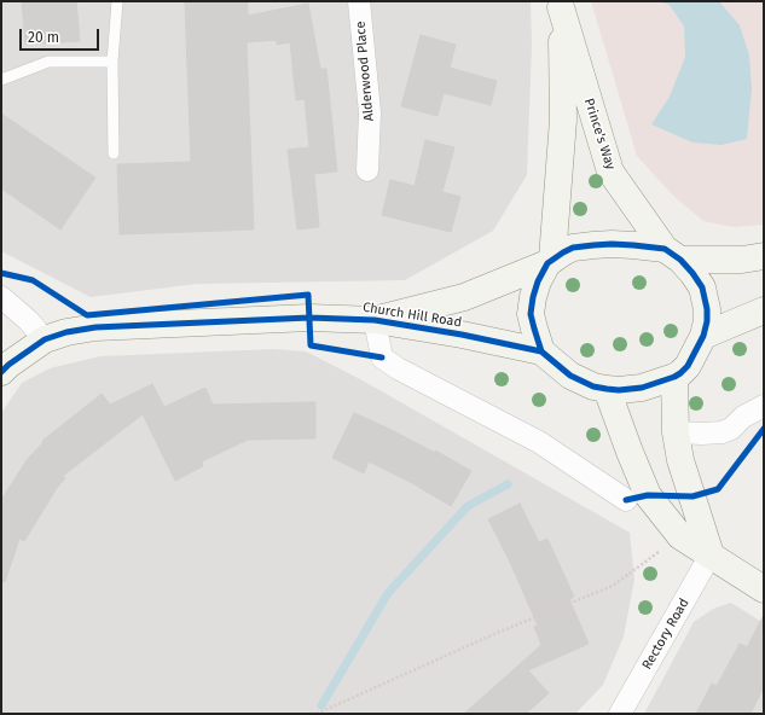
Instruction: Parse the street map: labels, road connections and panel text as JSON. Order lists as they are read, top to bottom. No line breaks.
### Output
{"streets":{"street":["Alderwood Place","Prince's Way","Church Hill Road","Rectory Road"]},"crossings":[["Prince's Way","Church Hill Road"]],"scale_bar":"20 m"}
